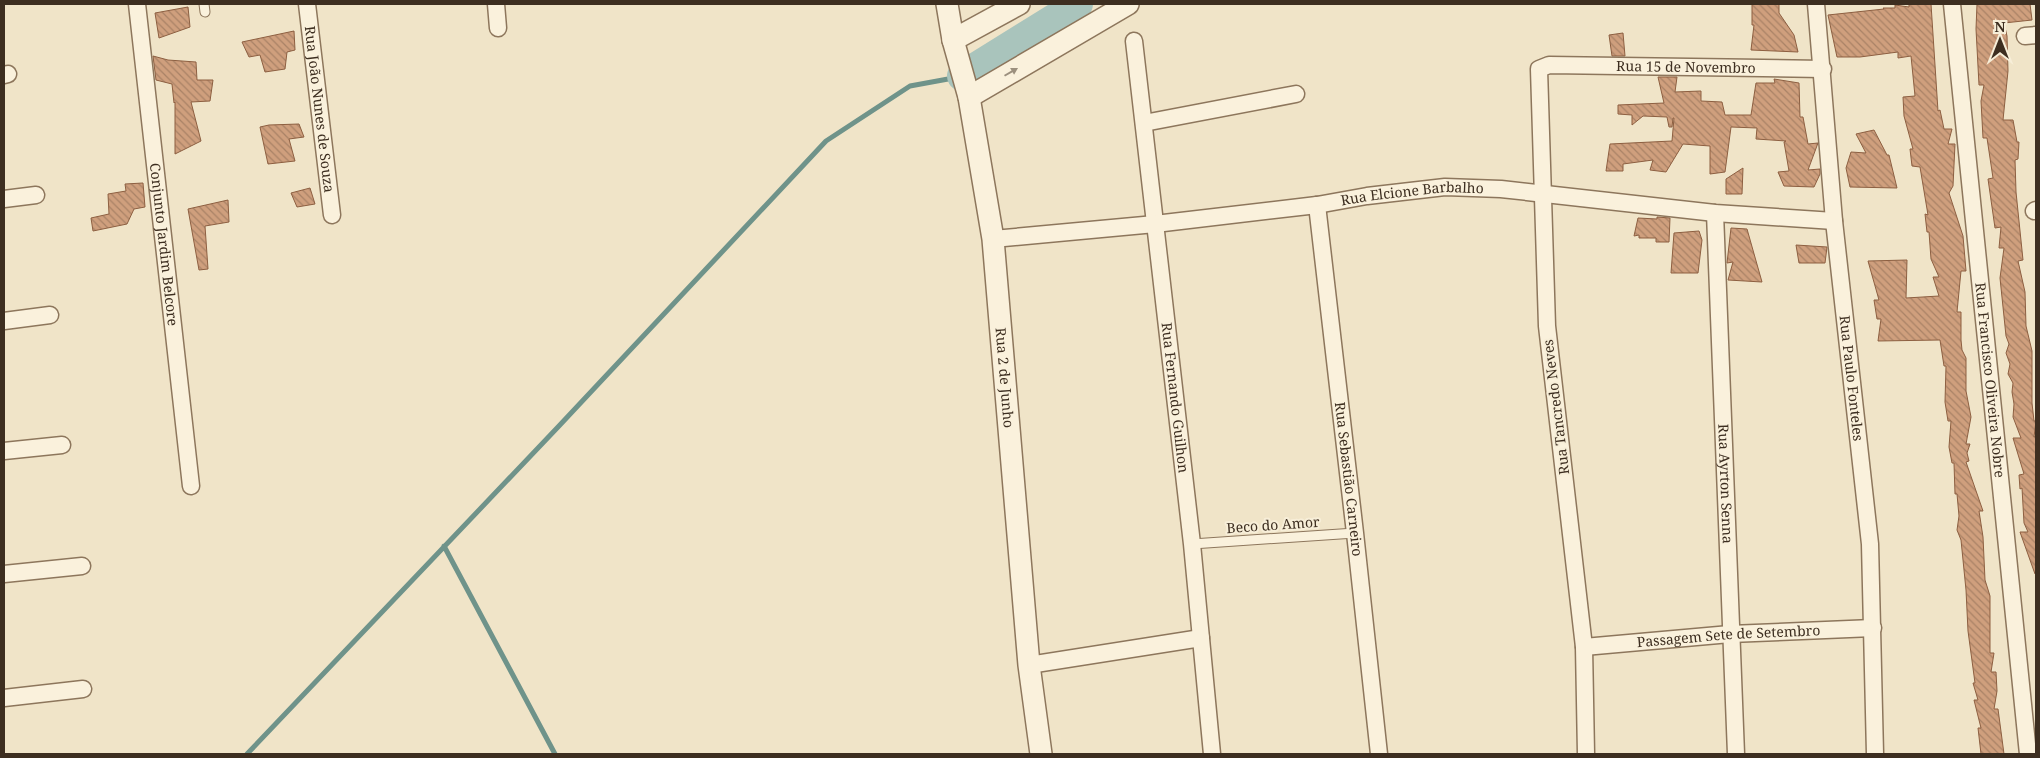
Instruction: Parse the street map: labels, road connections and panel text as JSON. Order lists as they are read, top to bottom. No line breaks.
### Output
{"streets":{"street":["Rua 15 de Novembro","Rua João Nunes de Souza","Rua Elcione Barbalho","Conjunto Jardim Belcore","Rua 2 de Junho","Rua Paulo Fonteles","Rua Francisco Oliveira Nobre","Rua Fernando Guilhon","Rua Tancredo Neves","Rua Sebastião Carneiro","Rua Ayrton Senna","Passagem Sete de Setembro"],"lane":["Beco do Amor"]},"crossings":[["Rua 15 de Novembro","Rua Paulo Fonteles"],["Rua 15 de Novembro","Rua Tancredo Neves"],["Rua Elcione Barbalho","Rua 2 de Junho"],["Rua Elcione Barbalho","Rua Paulo Fonteles"],["Rua Elcione Barbalho","Rua Fernando Guilhon"],["Rua Elcione Barbalho","Rua Tancredo Neves"],["Rua Elcione Barbalho","Rua Sebastião Carneiro"],["Rua Elcione Barbalho","Rua Ayrton Senna"],["Rua Paulo Fonteles","Passagem Sete de Setembro"],["Rua Fernando Guilhon","Beco do Amor"],["Rua Tancredo Neves","Passagem Sete de Setembro"],["Rua Sebastião Carneiro","Beco do Amor"],["Rua Ayrton Senna","Passagem Sete de Setembro"]],"north":"top"}
